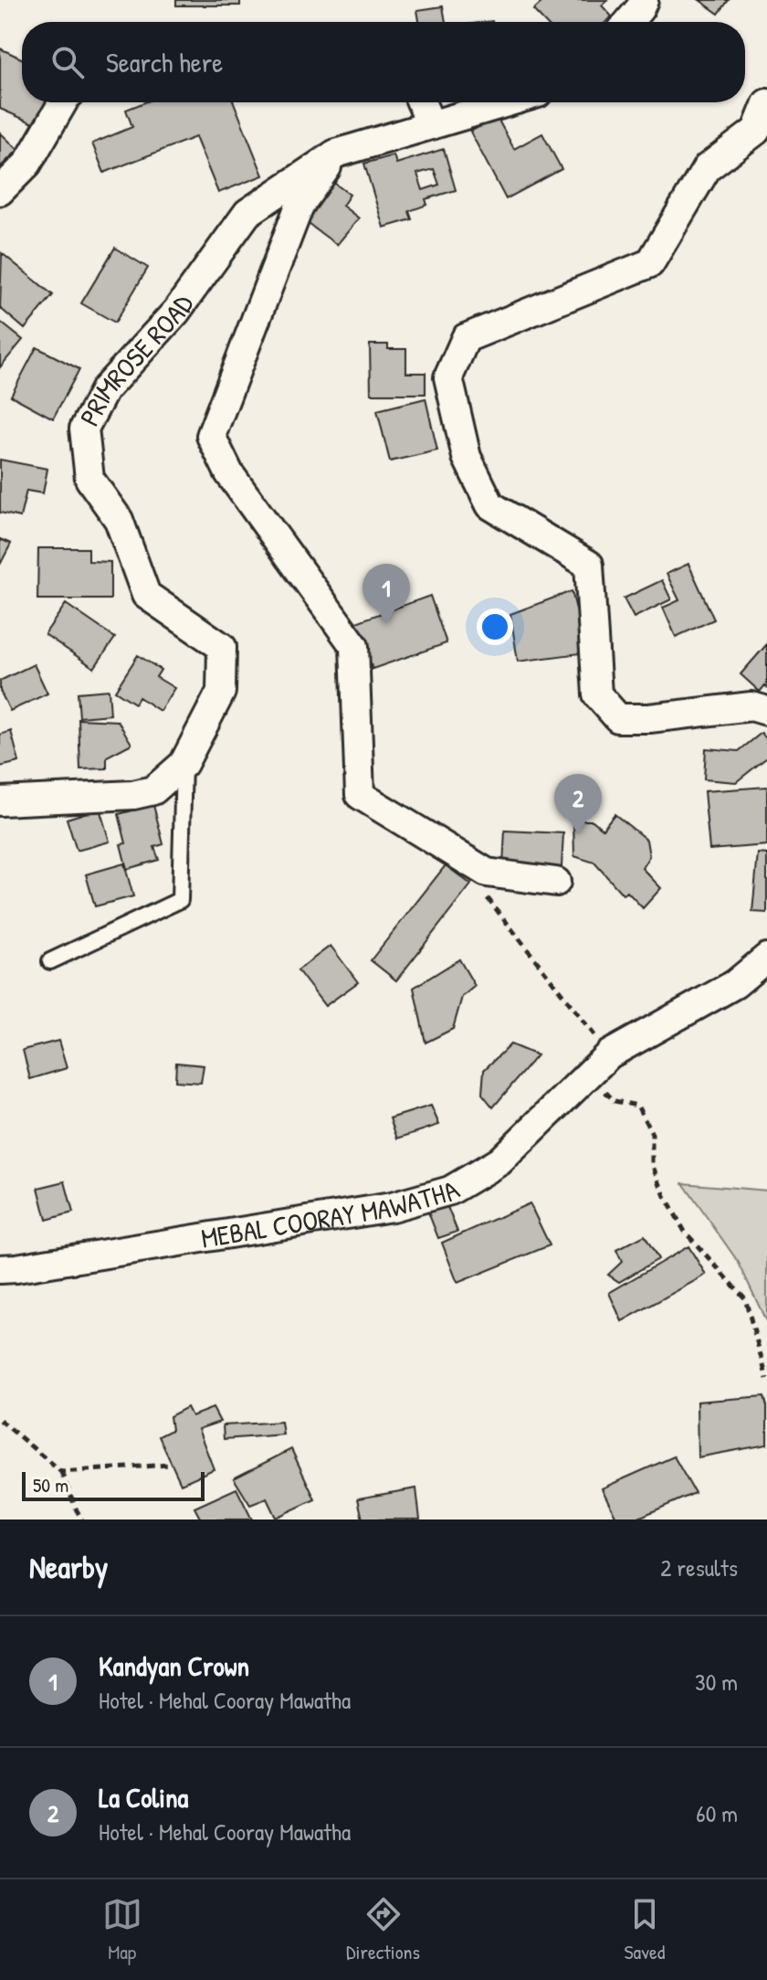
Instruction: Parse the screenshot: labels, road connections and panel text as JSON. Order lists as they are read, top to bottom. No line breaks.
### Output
{"streets":{"street":["PRIMROSE ROAD","MEBAL COORAY MAWATHA"]},"scale_bar":"50 m","page":{"search":"Search here","pins":["1","2"],"scale":"50 m","heading":["Nearby","2 results"],"list":[{"mark":"1","name":"Kandyan Crown","note":"Hotel · Mehal Cooray Mawatha","value":"30 m"},{"mark":"2","name":"La Colina","note":"Hotel · Mehal Cooray Mawatha","value":"60 m"}],"nav":["Map","Directions","Saved"]}}
